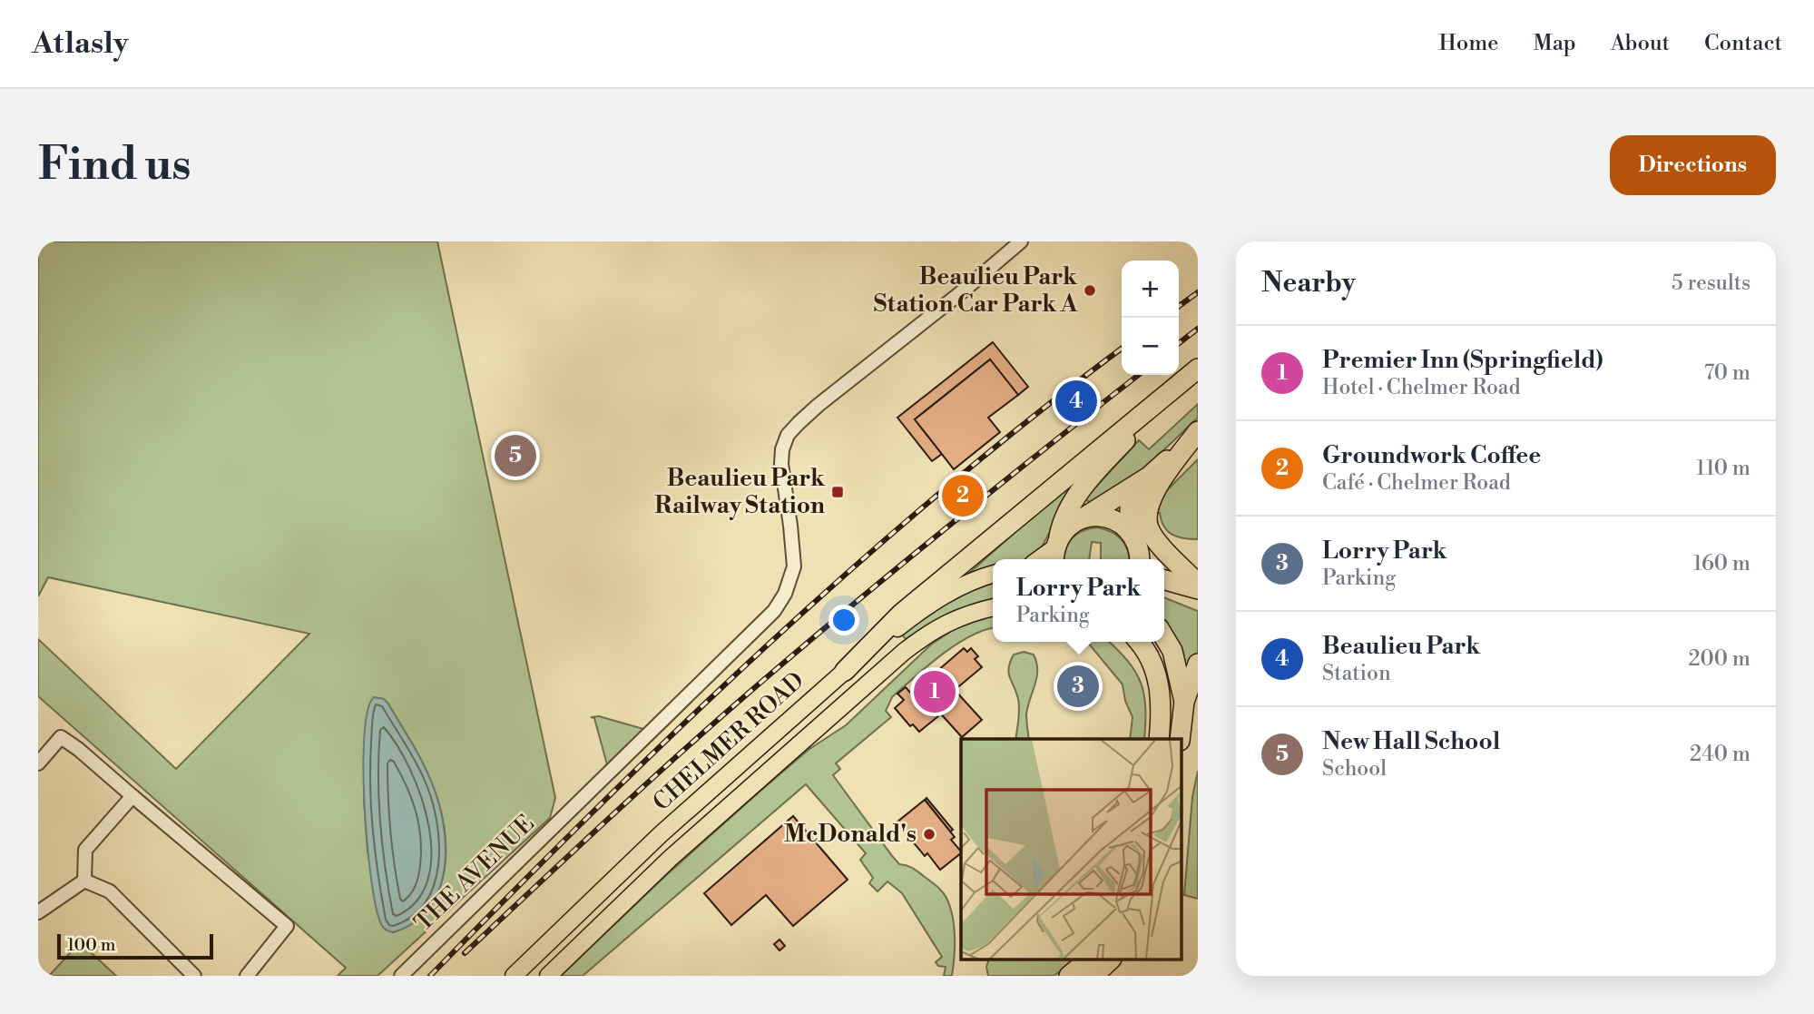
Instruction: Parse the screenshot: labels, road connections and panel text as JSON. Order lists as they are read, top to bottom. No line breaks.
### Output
{"streets":{"main road":["CHELMER ROAD"],"street":["THE AVENUE"]},"places":{"other":["Beaulieu Park Station Car Park A","McDonald's"],"transit":["Beaulieu Park Railway Station"]},"scale_bar":"100 m","page":{"header":"Atlasly","nav":["Home","Map","About","Contact"],"buttons":"Directions","title":"Find us","heading":["Nearby","5 results"],"map_buttons":["+","−"],"list":[{"mark":"1","name":"Premier Inn (Springfield)","note":"Hotel · Chelmer Road","value":"70 m"},{"mark":"2","name":"Groundwork Coffee","note":"Café · Chelmer Road","value":"110 m"},{"mark":"3","name":"Lorry Park","note":"Parking","value":"160 m"},{"mark":"4","name":"Beaulieu Park","note":"Station","value":"200 m"},{"mark":"5","name":"New Hall School","note":"School","value":"240 m"}],"pins":["4","5","2","3","1"],"popup":["Lorry Park","Parking"],"scale":"100 m"}}
